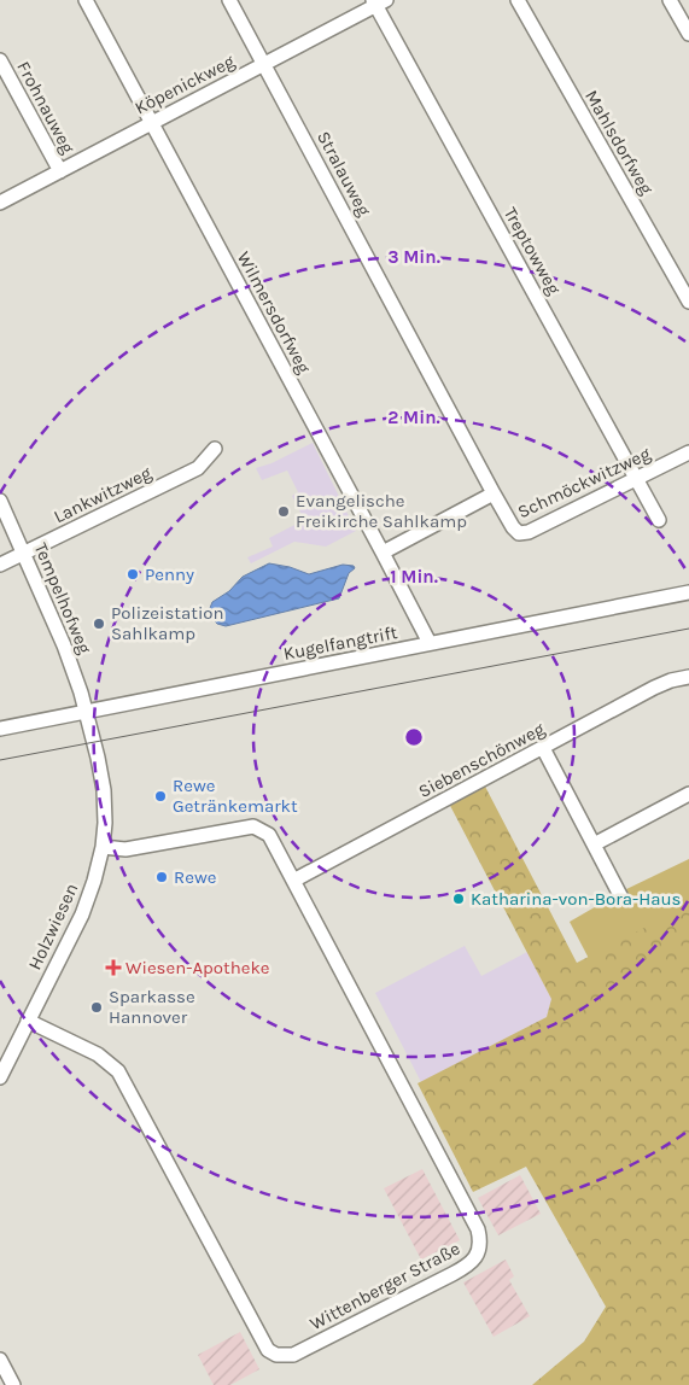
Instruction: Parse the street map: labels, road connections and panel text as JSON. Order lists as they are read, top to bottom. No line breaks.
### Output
{"streets":{"street":["Köpenickweg","Frohnauweg","Mahlsdorfweg","Stralauweg","Treptowweg","Wilmersdorfweg","Schmöckwitzweg","Lankwitzweg","Tempelhofweg","Kugelfangtrift","Siebenschönweg","Holzwiesen","Wittenberger Straße"]},"crossings":[["Köpenickweg","Frohnauweg"],["Köpenickweg","Stralauweg"],["Köpenickweg","Treptowweg"],["Köpenickweg","Wilmersdorfweg"],["Stralauweg","Schmöckwitzweg"],["Treptowweg","Schmöckwitzweg"],["Wilmersdorfweg","Schmöckwitzweg"],["Wilmersdorfweg","Kugelfangtrift"],["Lankwitzweg","Tempelhofweg"],["Tempelhofweg","Kugelfangtrift"],["Tempelhofweg","Holzwiesen"],["Kugelfangtrift","Holzwiesen"],["Siebenschönweg","Wittenberger Straße"],["Holzwiesen","Wittenberger Straße"]],"places":{"other":["Evangelische Freikirche Sahlkamp","Penny","Polizeistation Sahlkamp","Rewe Getränkemarkt","Rewe","Katharina-von-Bora-Haus","Sparkasse Hannover"],"health":["Wiesen-Apotheke"]},"rings":["3 Min.","2 Min.","1 Min."]}
